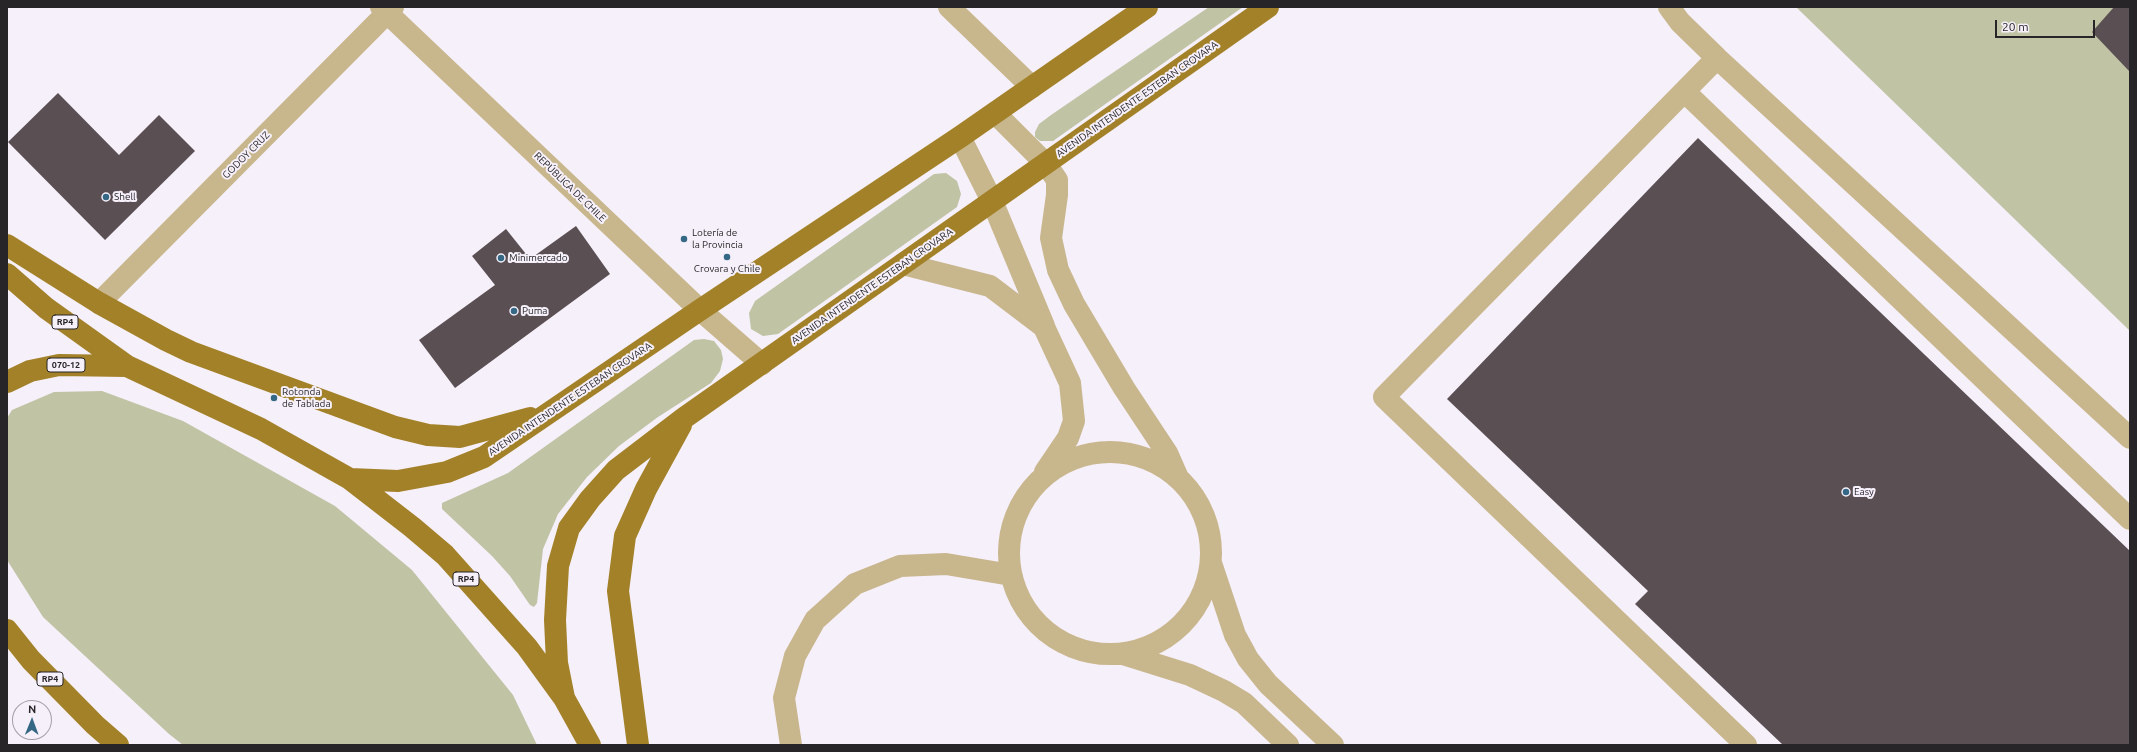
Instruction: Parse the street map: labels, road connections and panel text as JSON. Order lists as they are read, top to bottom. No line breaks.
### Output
{"streets":{"main road":["AVENIDA INTENDENTE ESTEBAN CROVARA","RP4","070-12"],"street":["GODOY CRUZ","REPÚBLICA DE CHILE"]},"crossings":[["AVENIDA INTENDENTE ESTEBAN CROVARA","REPÚBLICA DE CHILE"],["AVENIDA INTENDENTE ESTEBAN CROVARA","RP4"],["GODOY CRUZ","REPÚBLICA DE CHILE"],["RP4","070-12"]],"places":["Shell","Lotería de la Provincia","Crovara y Chile","Minimercado","Puma","Rotonda de Tablada","Easy"],"scale_bar":"20 m","north":"top"}
